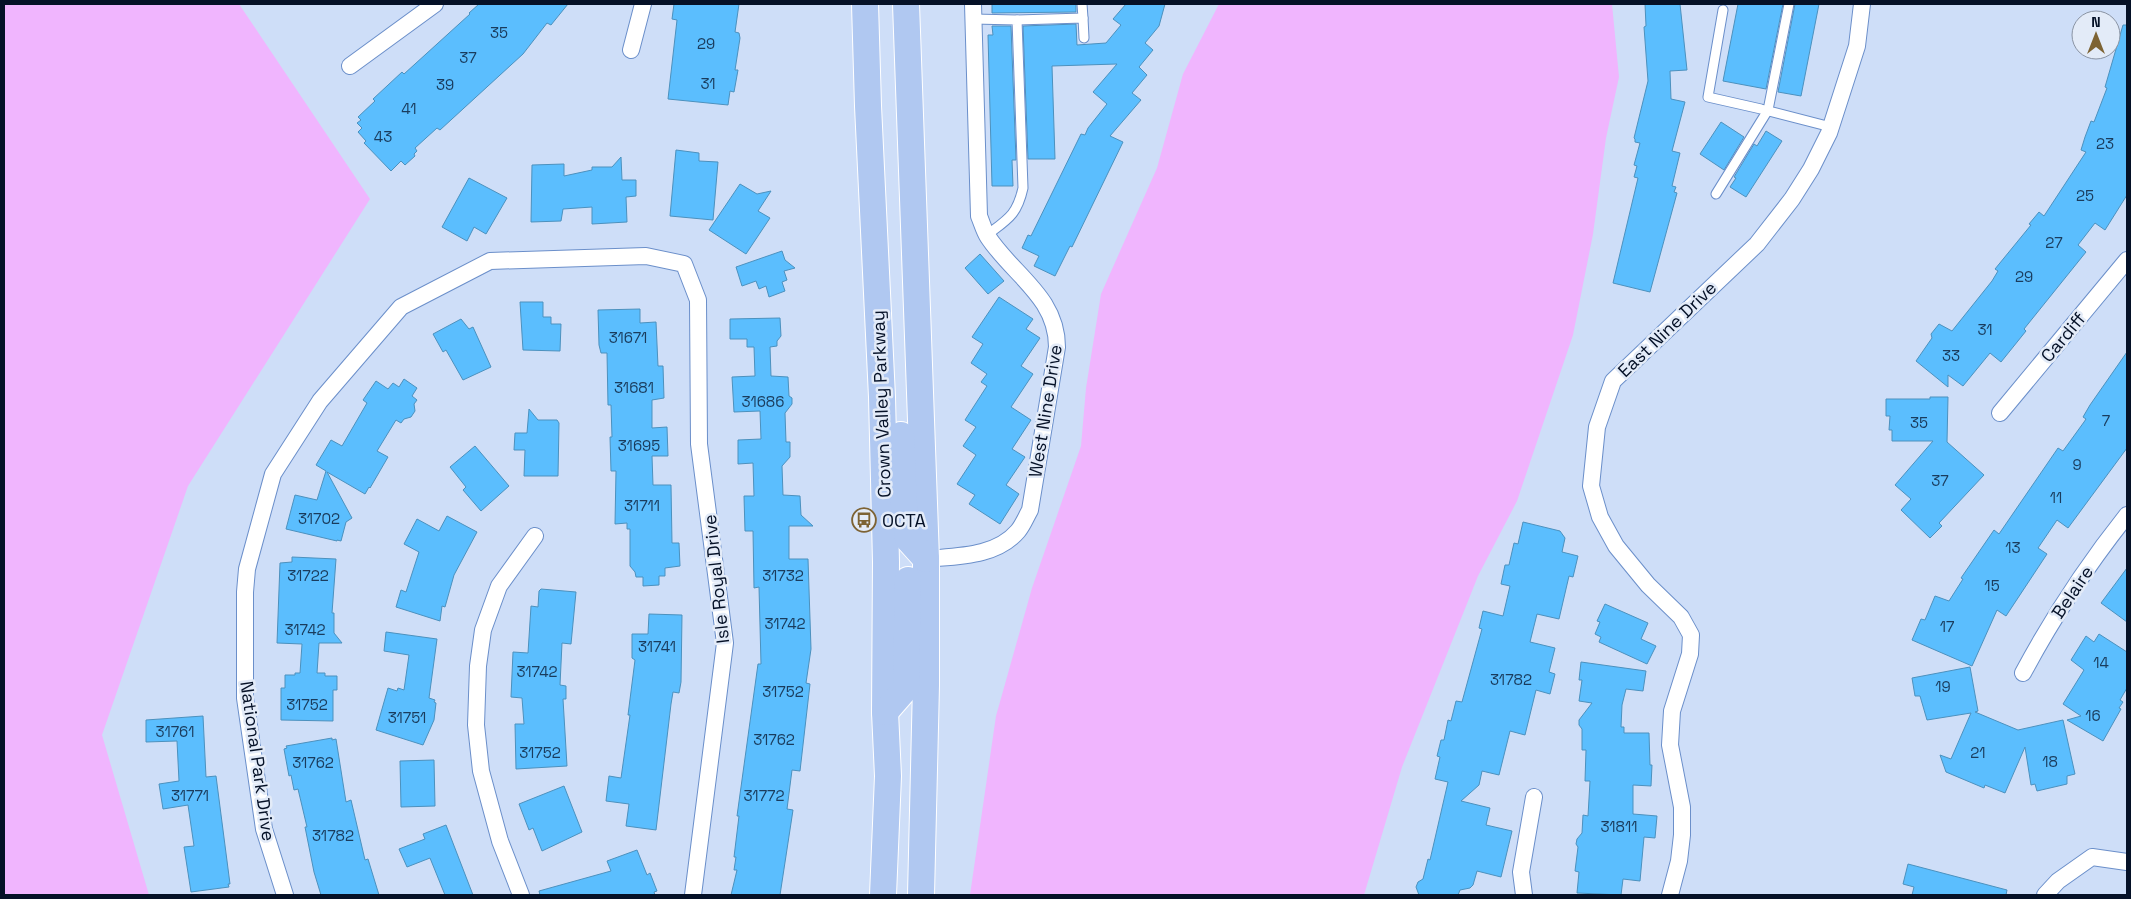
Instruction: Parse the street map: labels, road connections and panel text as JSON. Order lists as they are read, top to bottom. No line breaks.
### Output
{"streets":{"main road":["Crown Valley Parkway"],"street":["East Nine Drive","Cardiff","West Nine Drive","Isle Royal Drive","Belaire","National Park Drive"]},"crossings":[["Isle Royal Drive","National Park Drive"]],"places":{"bus stop":["OCTA"]},"house_numbers":["35","29","37","31","39","41","43","23","25","27","29","31","31671","33","31681","31686","7","35","31695","9","37","11","31711","31702","13","31722","31732","15","31742","17","31742","31741","14","31742","31782","19","31752","31752","16","31751","31761","31762","31752","21","18","31762","31771","31772","31811","31782"],"north":"top"}
